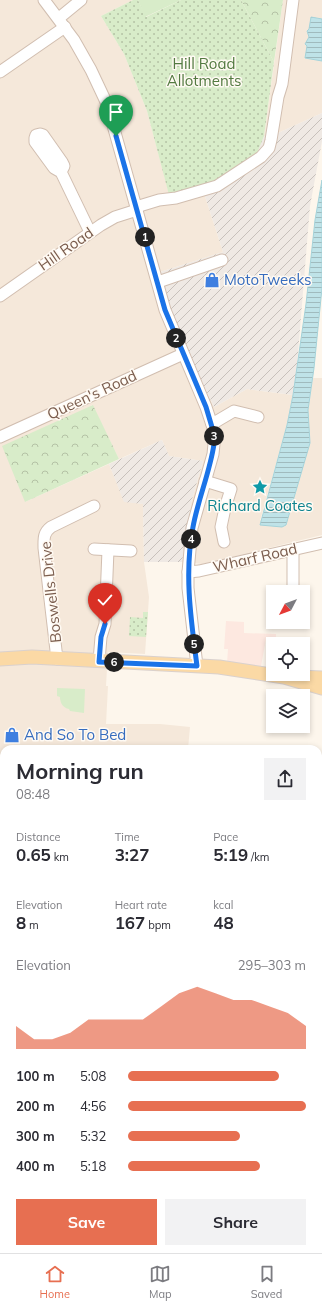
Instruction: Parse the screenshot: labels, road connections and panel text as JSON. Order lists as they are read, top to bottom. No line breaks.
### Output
{"streets":{"street":["Hill Road","Queen's Road","Wharf Road","Boswells Drive"]},"parks":["Hill Road Allotments"],"places":{"shop":["MotoTweeks","And So To Bed"],"place":["Richard Coates"]},"north":"bottom left","page":{"pins":["1","2","3","4","5","6"],"heading":["Morning run","08:48"],"stats":[["Distance","0.65 km"],["Time","3:27"],["Pace","5:19 /km"],["Elevation","8 m"],["Heart rate","167 bpm"],["kcal","48"]],"chart":["Elevation","295–303 m"],"list":[{"name":"100 m","note":"5:08"},{"name":"200 m","note":"4:56"},{"name":"300 m","note":"5:32"},{"name":"400 m","note":"5:18"}],"buttons":["Save","Share"],"tabs":["Home","Map","Saved"]}}
